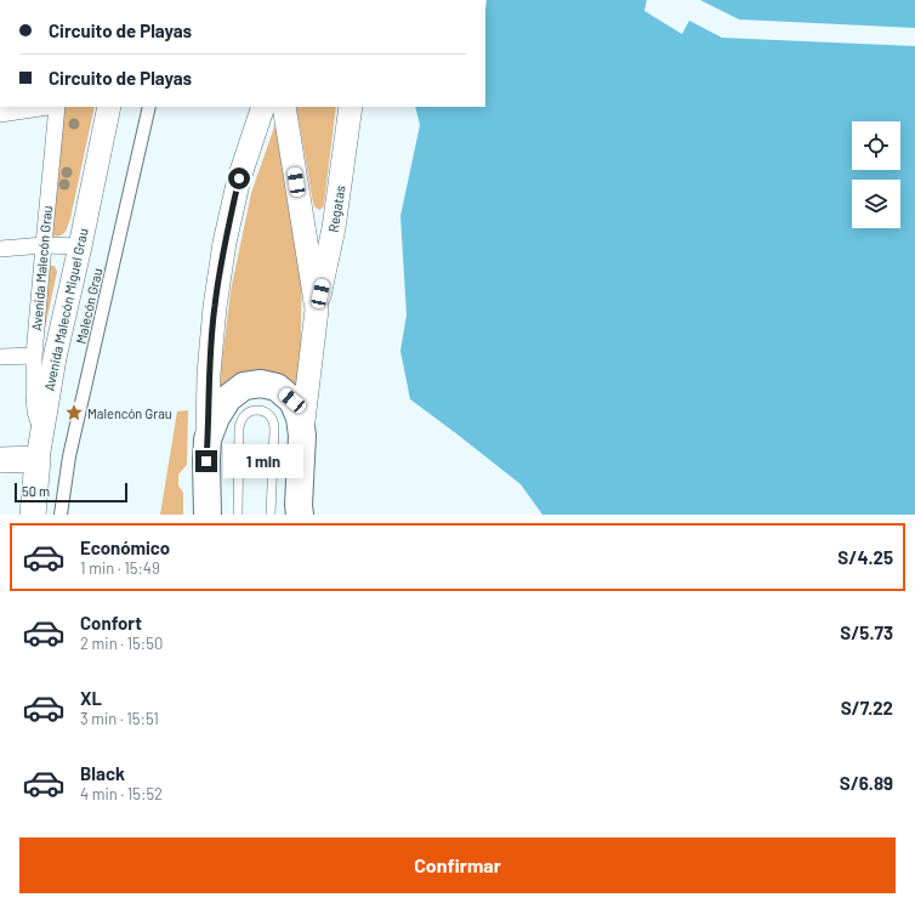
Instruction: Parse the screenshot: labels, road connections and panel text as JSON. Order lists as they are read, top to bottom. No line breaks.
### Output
{"streets":{"main road":["Regatas","Avenida Malecón Miguel Grau"],"street":["Avenida Malecón Grau","Malecón Grau"]},"crossings":[["Avenida Malecón Grau","Avenida Malecón Miguel Grau"]],"places":{"place":["Malencón Grau"]},"scale_bar":"50 m","page":{"banner":["Circuito de Playas","Circuito de Playas"],"bubble":"1 min","scale":"50 m","list":[{"name":"Económico","note":"1 min · 15:49","value":"S/4.25"},{"name":"Confort","note":"2 min · 15:50","value":"S/5.73"},{"name":"XL","note":"3 min · 15:51","value":"S/7.22"},{"name":"Black","note":"4 min · 15:52","value":"S/6.89"}],"buttons":"Confirmar"}}
